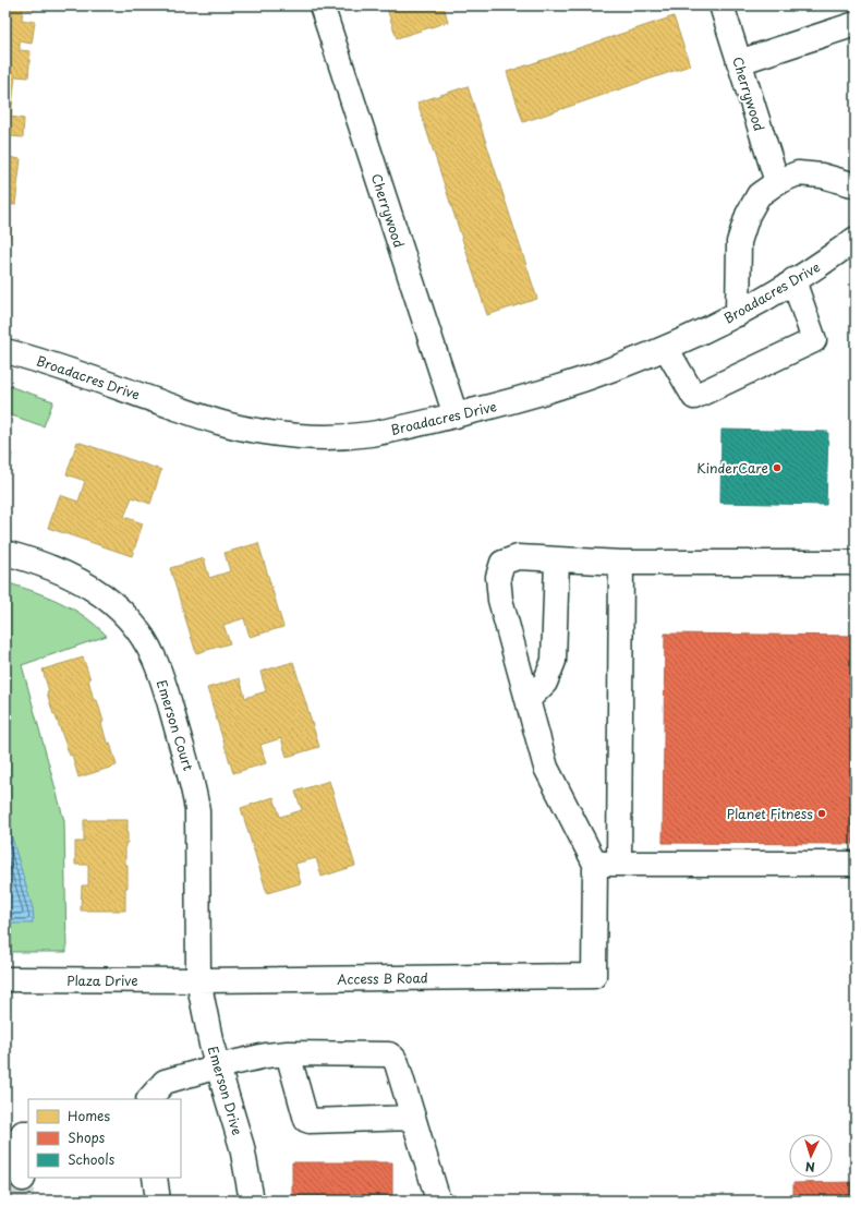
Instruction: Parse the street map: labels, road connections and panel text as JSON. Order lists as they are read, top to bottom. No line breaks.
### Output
{"streets":{"street":["Cherrywood","Broadacres Drive","Emerson Court","Access B Road","Plaza Drive","Emerson Drive"]},"crossings":[["Cherrywood","Broadacres Drive"],["Emerson Court","Access B Road"],["Emerson Court","Plaza Drive"],["Emerson Court","Emerson Drive"],["Access B Road","Plaza Drive"],["Access B Road","Emerson Drive"],["Plaza Drive","Emerson Drive"]],"places":["KinderCare","Planet Fitness"],"legend":["Homes","Shops","Schools"],"north":"bottom"}
